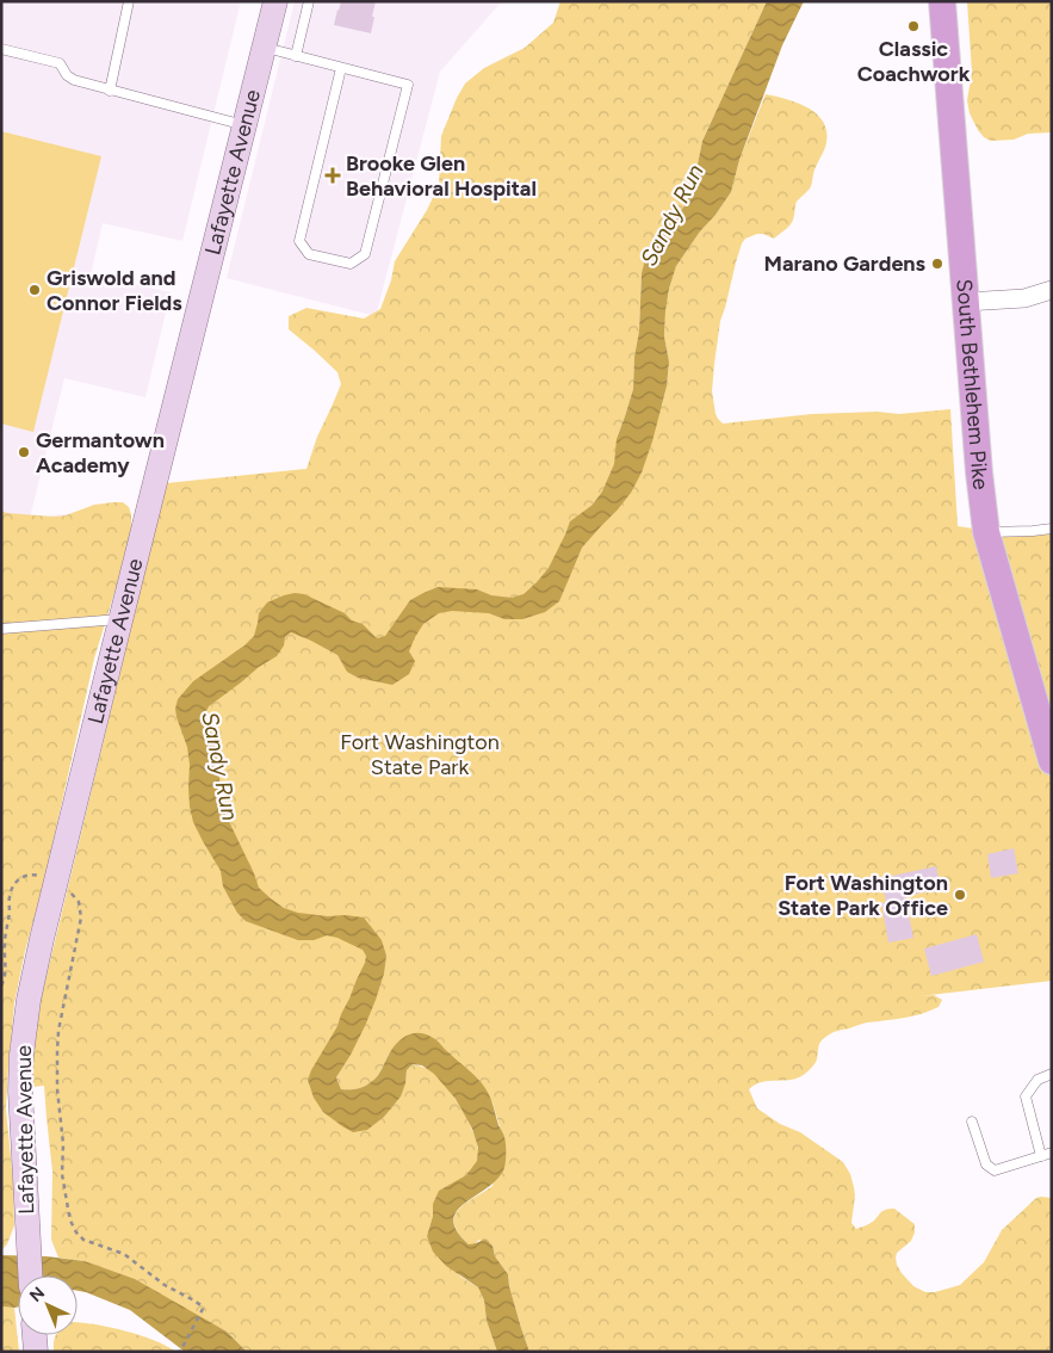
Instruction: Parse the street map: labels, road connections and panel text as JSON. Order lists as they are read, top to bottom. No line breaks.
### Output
{"streets":{"main road":["Lafayette Avenue","South Bethlehem Pike"]},"water":["Sandy Run"],"parks":["Fort Washington State Park"],"places":{"other":["Classic Coachwork","Marano Gardens","Griswold and Connor Fields","Germantown Academy","Fort Washington State Park Office"],"health":["Brooke Glen Behavioral Hospital"]},"north":"top left"}
